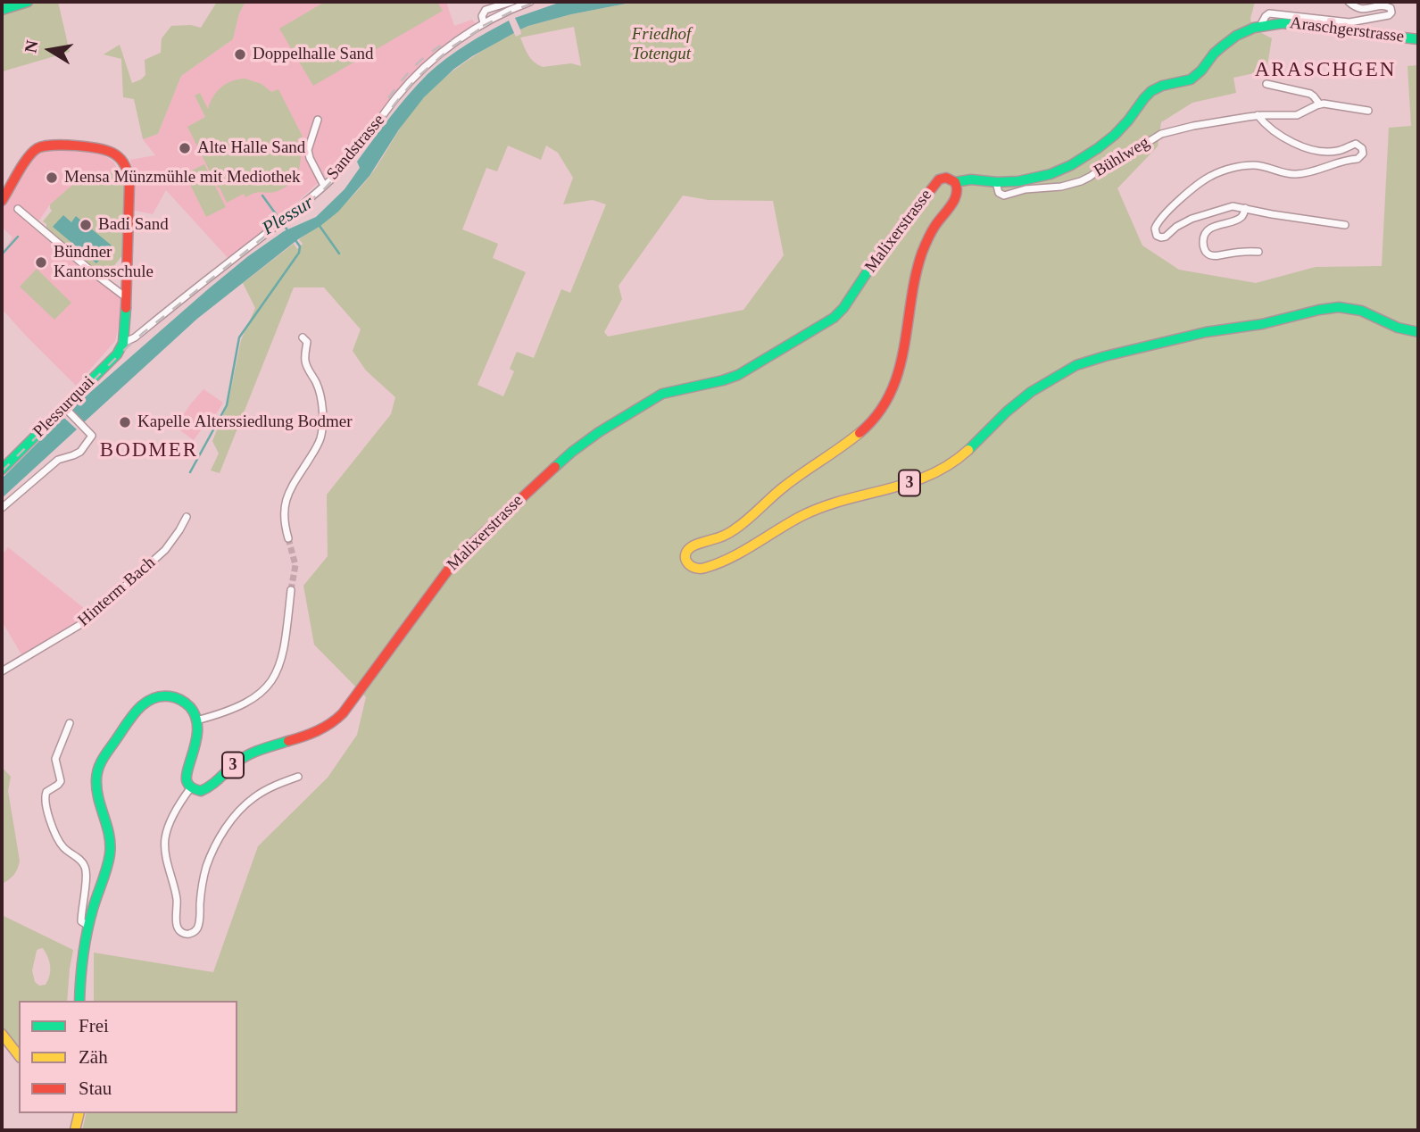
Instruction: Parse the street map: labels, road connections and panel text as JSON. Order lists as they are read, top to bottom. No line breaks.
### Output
{"streets":{"main road":["Araschgerstrasse","Malixerstrasse","Plessurquai","3"],"street":["Sandstrasse","Bühlweg","Hinterm Bach"]},"crossings":[["Araschgerstrasse","Bühlweg"],["Araschgerstrasse","Malixerstrasse"],["Sandstrasse","Plessurquai"]],"districts":["ARASCHGEN","BODMER"],"water":["Plessur"],"parks":["Friedhof Totengut"],"places":["Doppelhalle Sand","Alte Halle Sand","Mensa Münzmühle mit Mediothek","Badi Sand","Bündner Kantonsschule","Kapelle Alterssiedlung Bodmer"],"legend":["Frei","Zäh","Stau"],"north":"left"}
